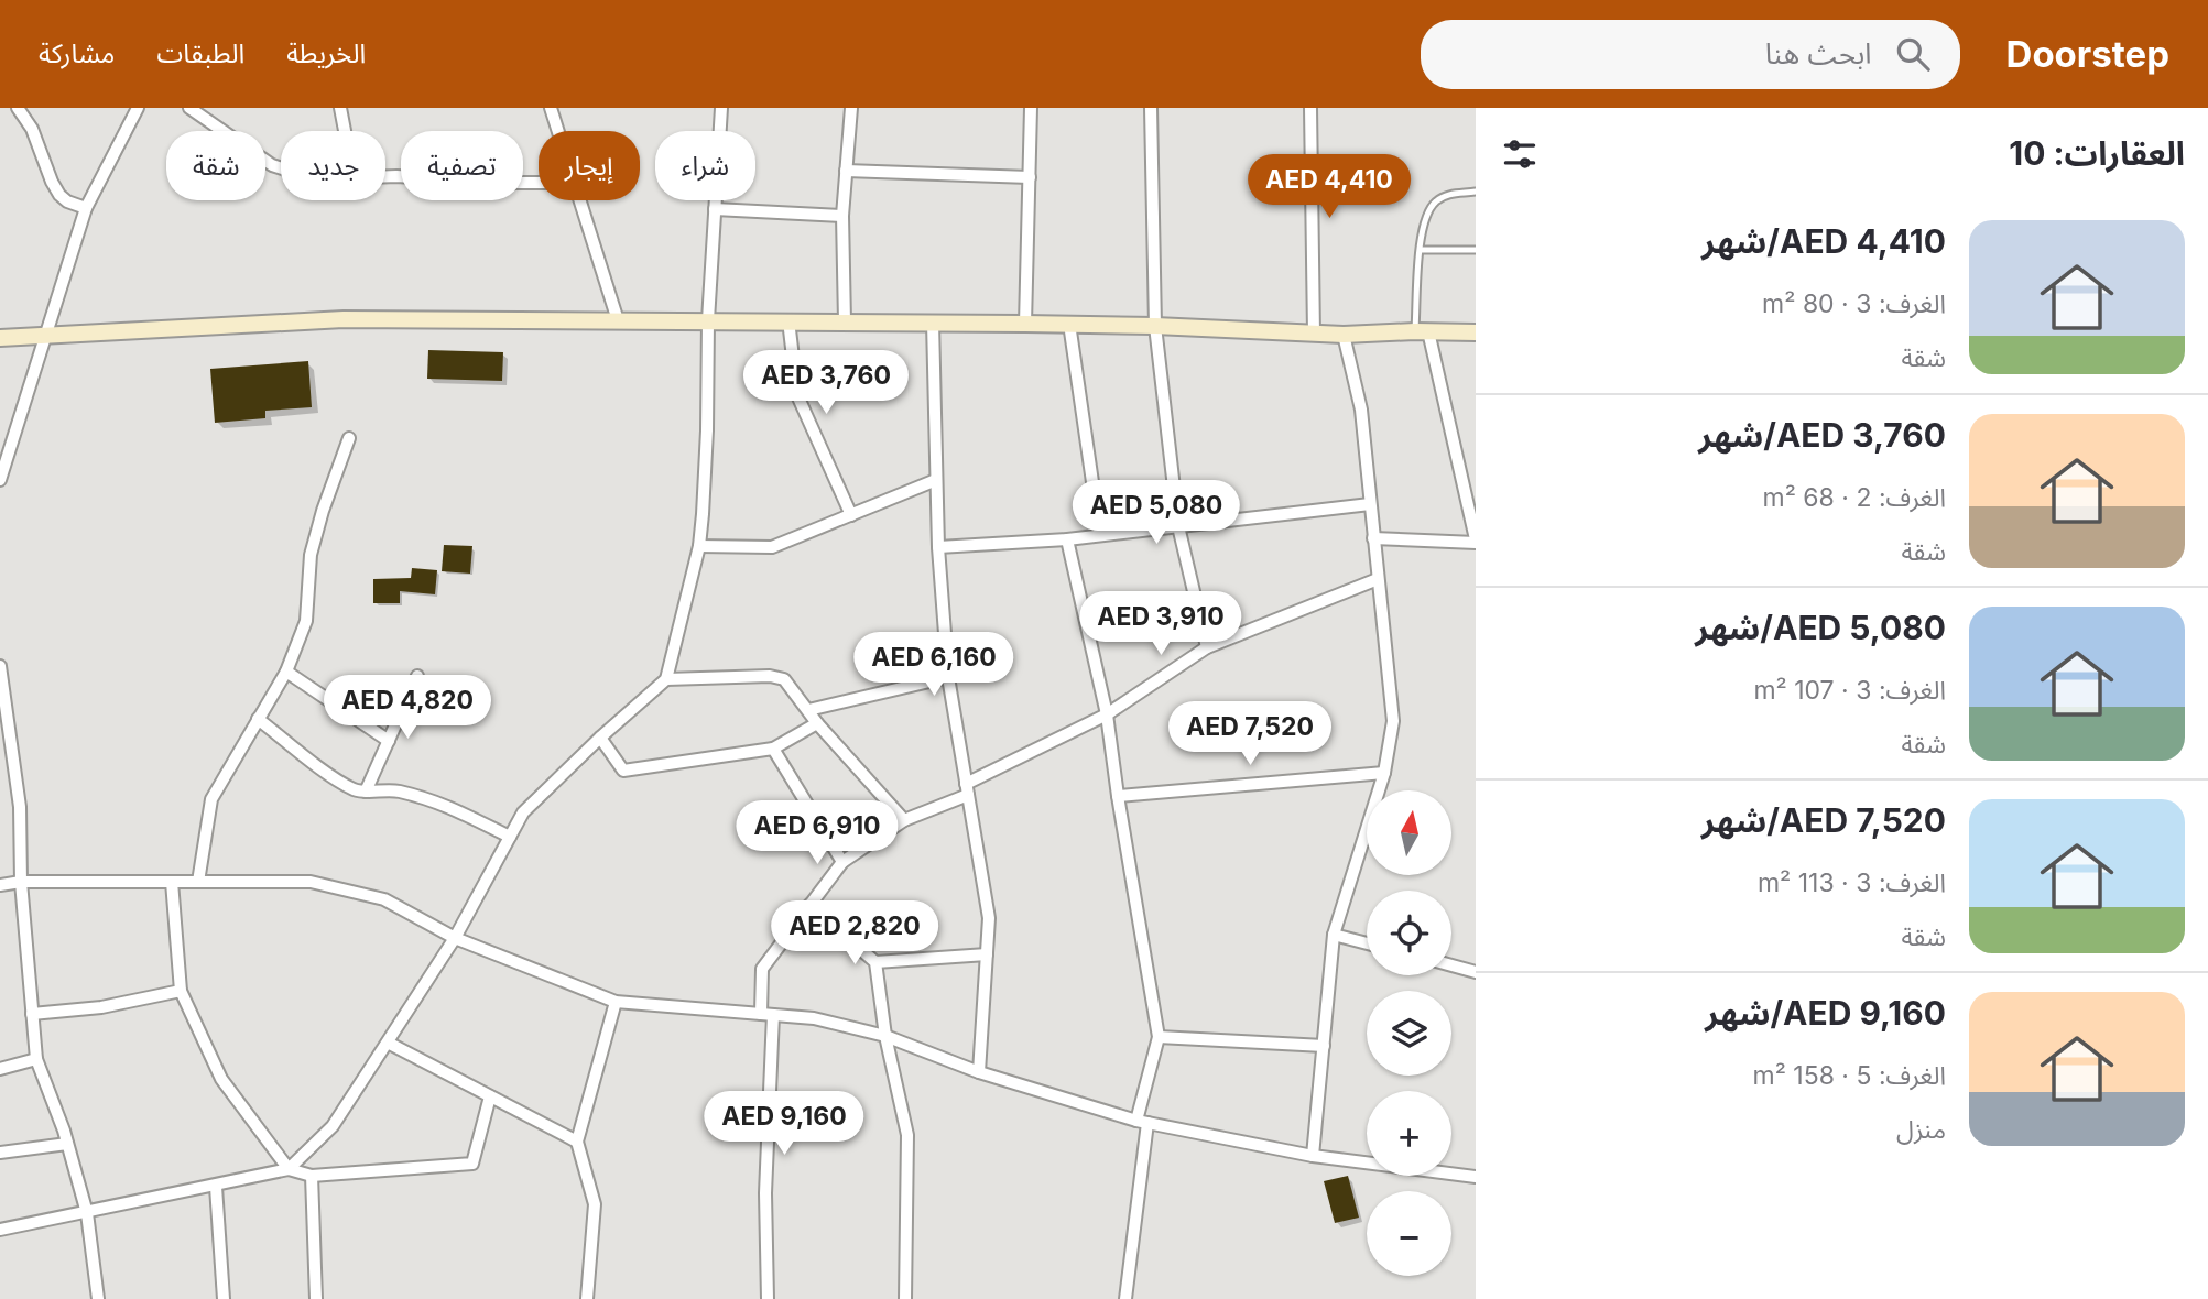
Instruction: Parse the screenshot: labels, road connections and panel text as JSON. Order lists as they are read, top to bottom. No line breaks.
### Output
{"north":"top","page":{"header":"Doorstep","search":"ابحث هنا","nav":["الخريطة","الطبقات","مشاركة"],"heading":"العقارات: 10","chip":["شراء","إيجار","تصفية","جديد","شقة"],"price":["AED 4,410","AED 3,760","AED 5,080","AED 3,910","AED 6,160","AED 4,820","AED 7,520","AED 6,910","AED 2,820","AED 9,160"],"list":[{"name":"AED 4,410/شهر","note":"الغرف: 3 · 80 m² · شقة"},{"name":"AED 3,760/شهر","note":"الغرف: 2 · 68 m² · شقة"},{"name":"AED 5,080/شهر","note":"الغرف: 3 · 107 m² · شقة"},{"name":"AED 7,520/شهر","note":"الغرف: 3 · 113 m² · شقة"},{"name":"AED 9,160/شهر","note":"الغرف: 5 · 158 m² · منزل"}],"map_buttons":["+","−"]}}
